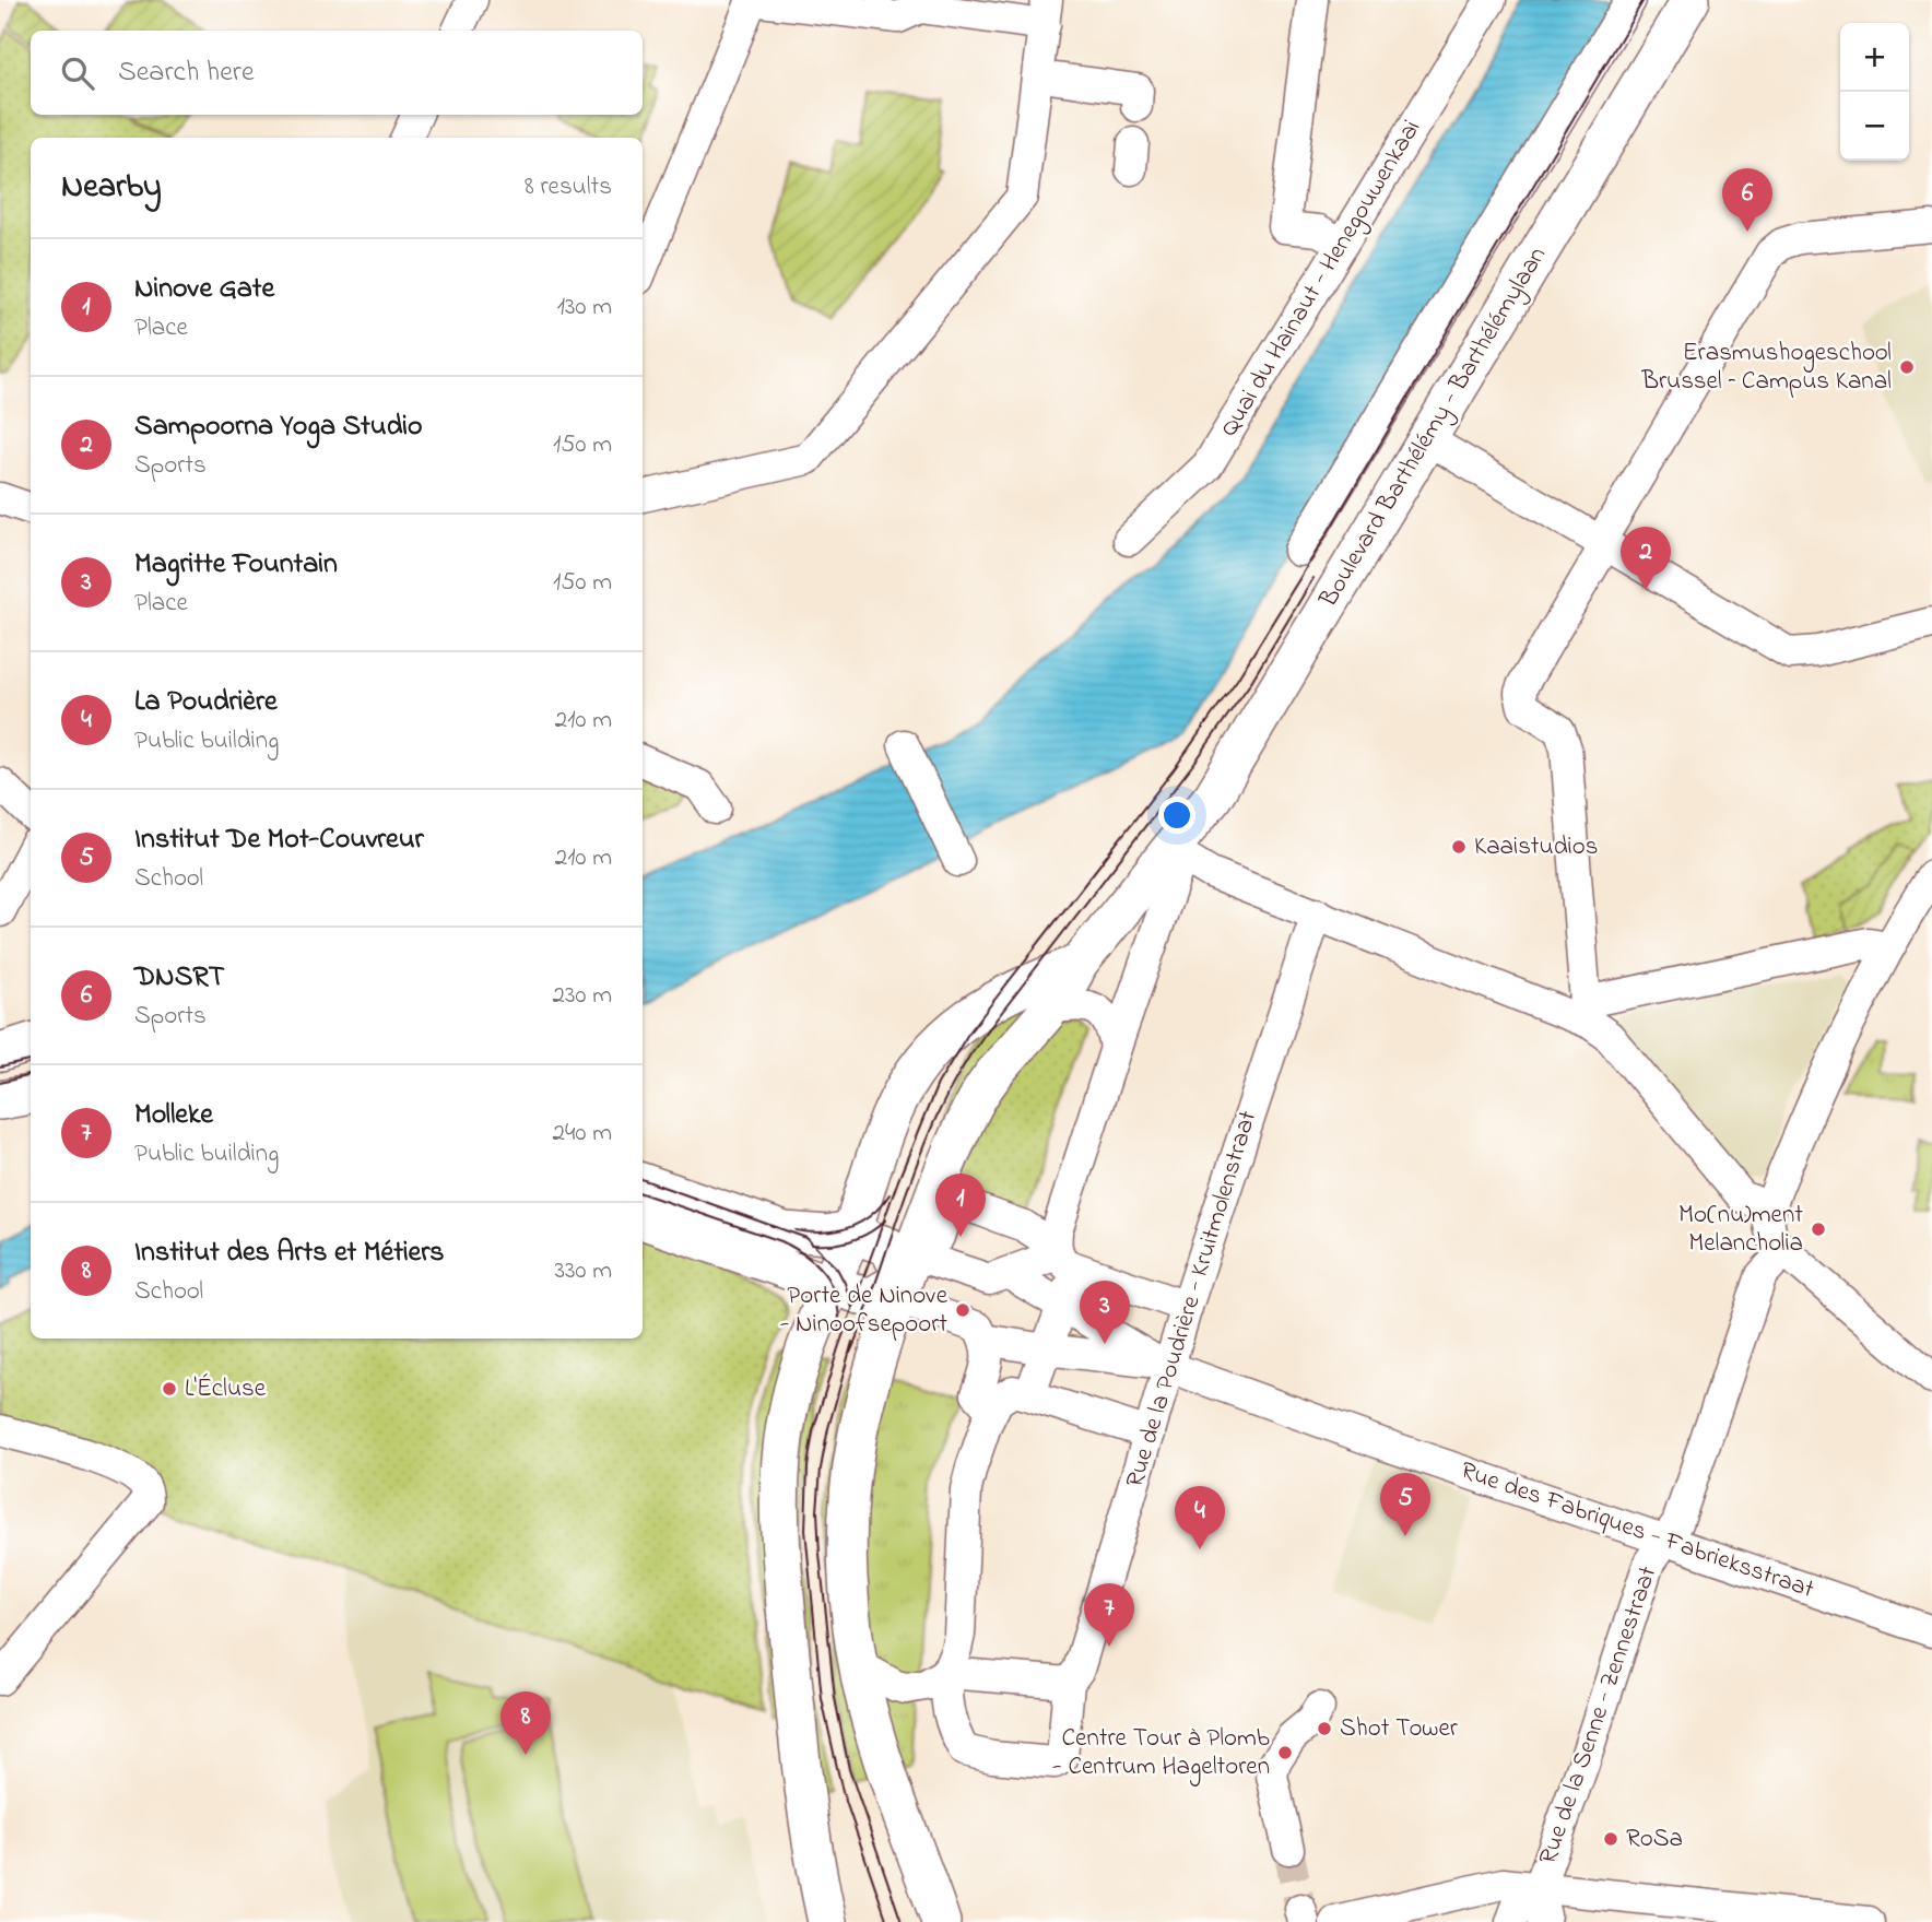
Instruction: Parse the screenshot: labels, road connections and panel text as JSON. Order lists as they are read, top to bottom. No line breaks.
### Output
{"streets":{"main road":["Boulevard Barthélémy - Barthélémylaan"],"street":["Quai du Hainaut - Henegouwenkaai","Rue de la Poudrière - Kruitmolenstraat","Rue des Fabriques - Fabrieksstraat","Rue de la Senne - Zennestraat"]},"crossings":[["Rue de la Poudrière - Kruitmolenstraat","Rue des Fabriques - Fabrieksstraat"],["Rue des Fabriques - Fabrieksstraat","Rue de la Senne - Zennestraat"]],"places":["Erasmushogeschool Brussel – Campus Kanal","Kaaistudios","Mo(nu)ment Melancholia","Porte de Ninove - Ninoofsepoort","L'Écluse","Shot Tower","Centre Tour à Plomb - Centrum Hageltoren","RoSa"],"page":{"map_buttons":["+","−"],"search":"Search here","heading":["Nearby","8 results"],"pins":["6","2","1","3","5","4","7","8"],"list":[{"mark":"1","name":"Ninove Gate","note":"Place","value":"130 m"},{"mark":"2","name":"Sampoorna Yoga Studio","note":"Sports","value":"150 m"},{"mark":"3","name":"Magritte Fountain","note":"Place","value":"150 m"},{"mark":"4","name":"La Poudrière","note":"Public building","value":"210 m"},{"mark":"5","name":"Institut De Mot-Couvreur","note":"School","value":"210 m"},{"mark":"6","name":"DNSRT","note":"Sports","value":"230 m"},{"mark":"7","name":"Molleke","note":"Public building","value":"240 m"},{"mark":"8","name":"Institut des Arts et Métiers","note":"School","value":"330 m"}]}}
